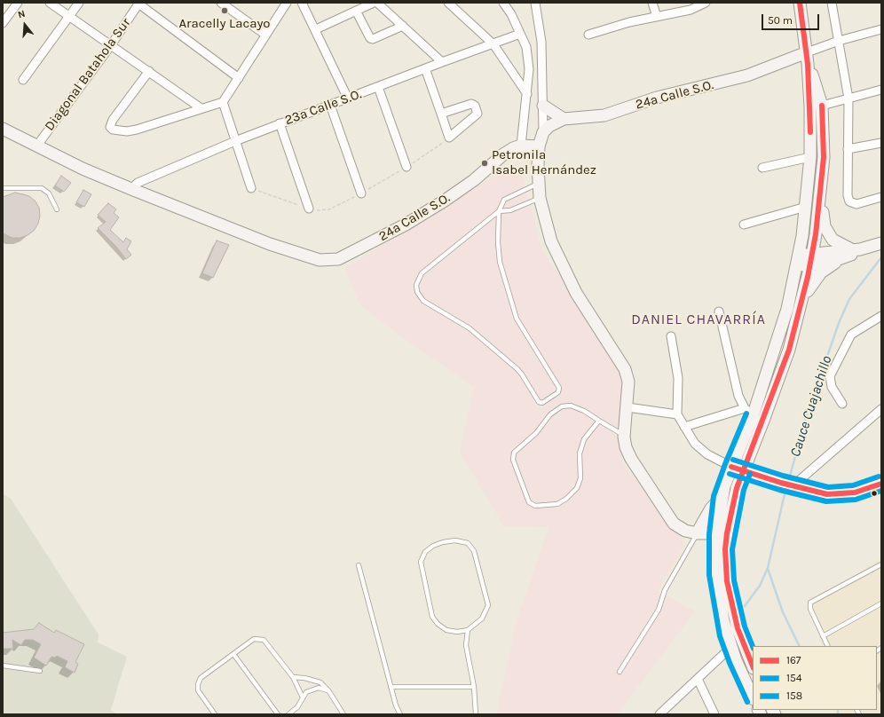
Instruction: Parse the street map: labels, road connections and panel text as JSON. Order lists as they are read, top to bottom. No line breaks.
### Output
{"streets":{"street":["Diagonal Batahola Sur","24a Calle S.O.","23a Calle S.O."]},"crossings":[["24a Calle S.O.","23a Calle S.O."]],"districts":["DANIEL CHAVARRÍA"],"water":["Cauce Cuajachillo"],"places":["Aracelly Lacayo","Petronila Isabel Hernández"],"lines":["transit line 167","transit line 154","transit line 158"],"legend":["167","154","158"],"scale_bar":"50 m","north":"top"}
